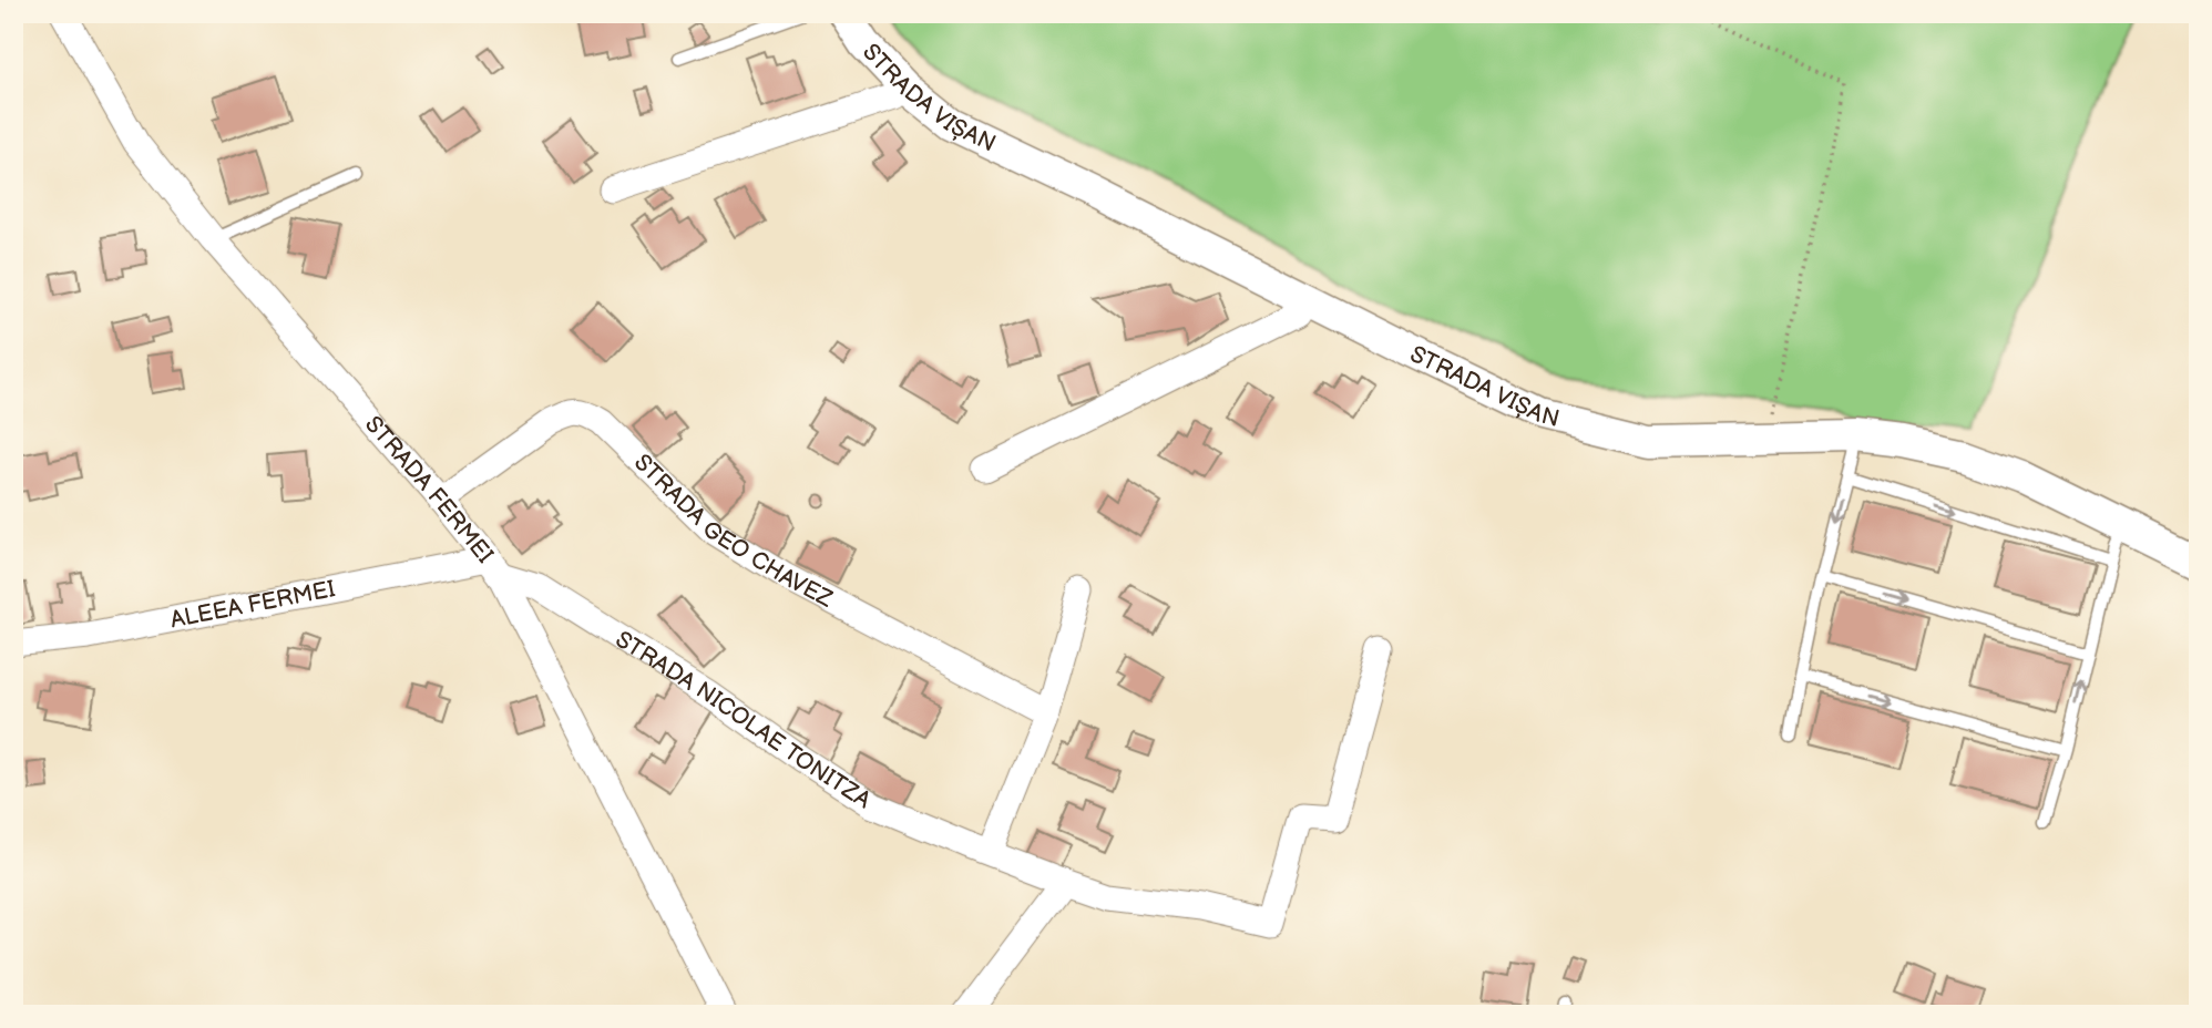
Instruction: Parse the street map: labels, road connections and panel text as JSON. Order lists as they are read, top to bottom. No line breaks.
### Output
{"streets":{"street":["STRADA VIȘAN","STRADA FERMEI","STRADA GEO CHAVEZ","ALEEA FERMEI","STRADA NICOLAE TONITZA"]},"crossings":[["STRADA FERMEI","STRADA GEO CHAVEZ"],["STRADA FERMEI","ALEEA FERMEI"],["STRADA FERMEI","STRADA NICOLAE TONITZA"],["ALEEA FERMEI","STRADA NICOLAE TONITZA"]]}
